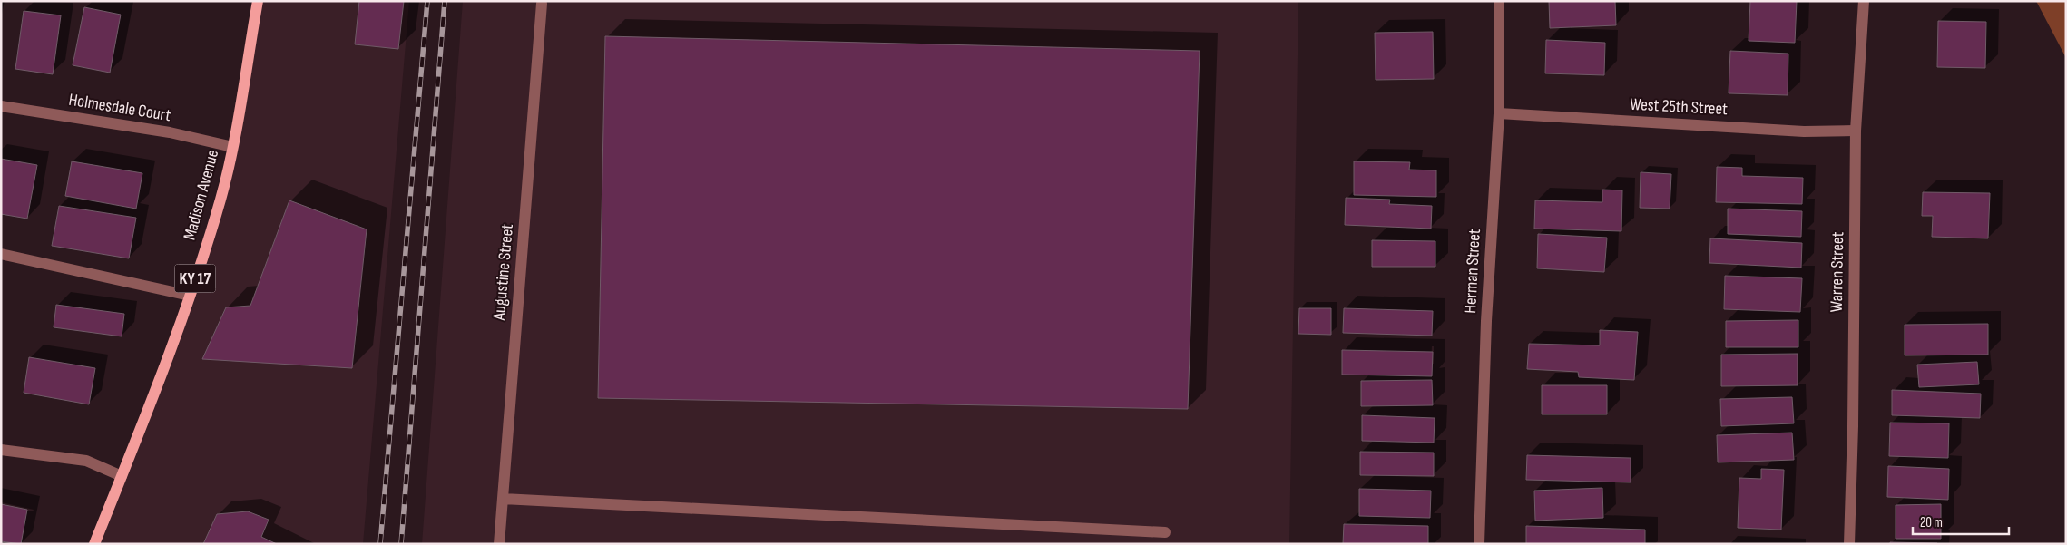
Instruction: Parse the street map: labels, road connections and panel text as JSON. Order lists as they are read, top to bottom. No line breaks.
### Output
{"streets":{"main road":["Madison Avenue","KY 17"],"street":["West 25th Street","Holmesdale Court","Herman Street","Augustine Street","Warren Street"]},"crossings":[["West 25th Street","Herman Street"],["West 25th Street","Warren Street"],["Holmesdale Court","Madison Avenue"]],"scale_bar":"20 m"}
